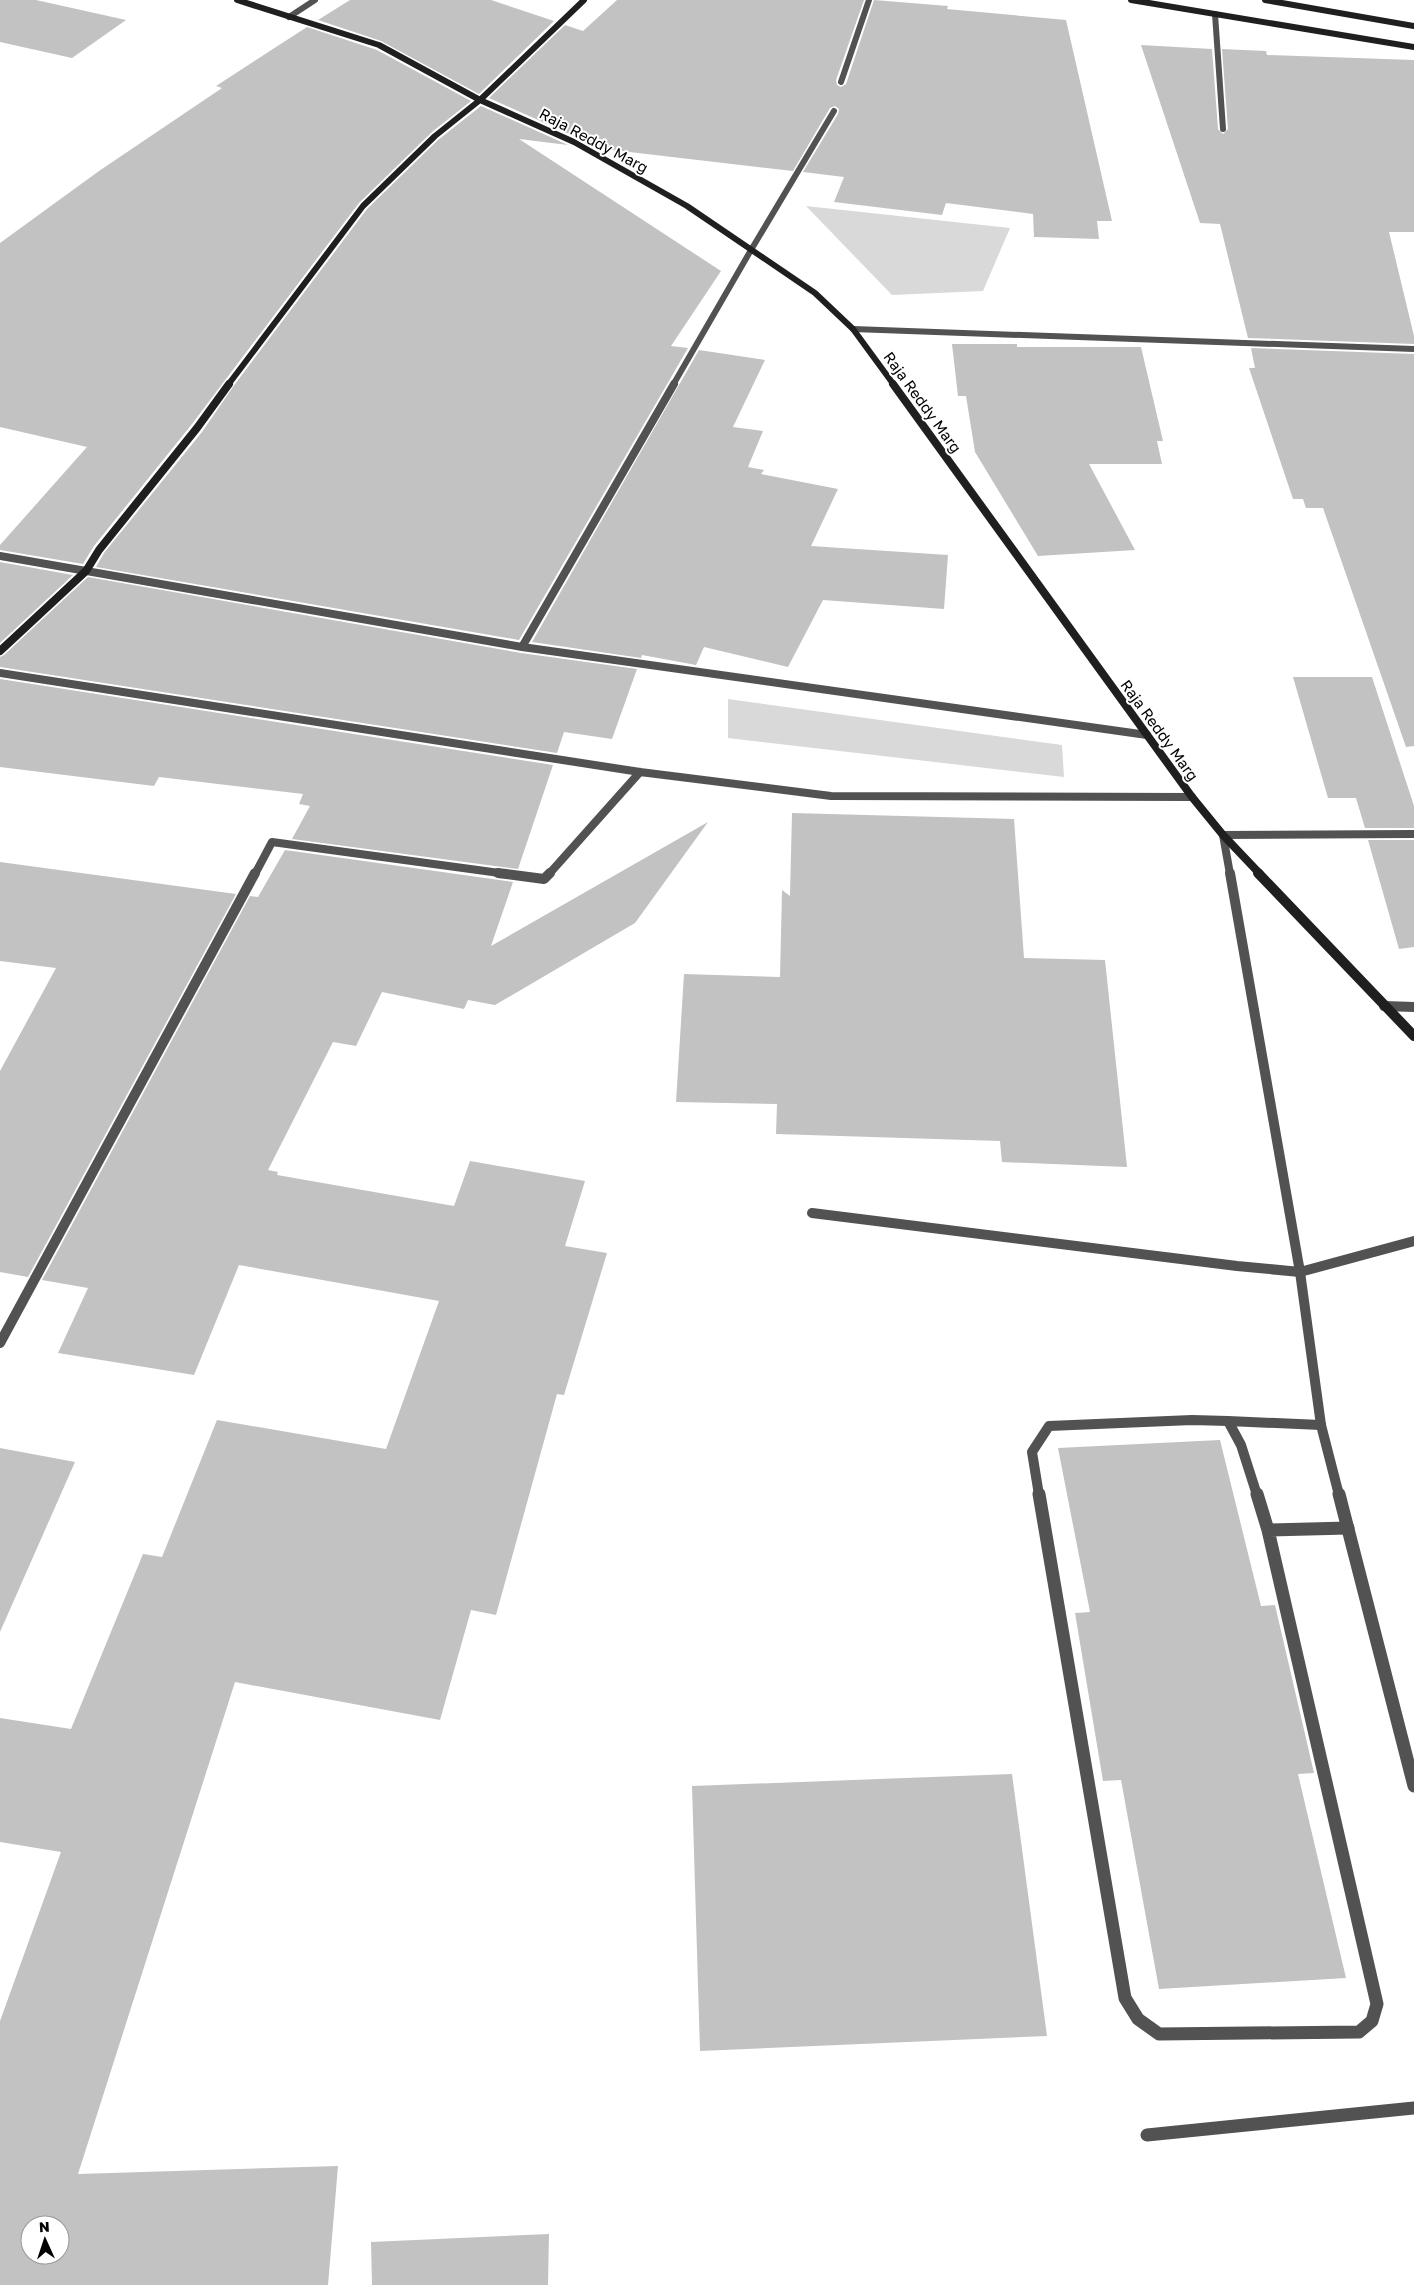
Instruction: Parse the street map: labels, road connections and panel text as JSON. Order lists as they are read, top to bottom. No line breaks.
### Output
{"streets":{"street":["Raja Reddy Marg"]},"north":"top"}
